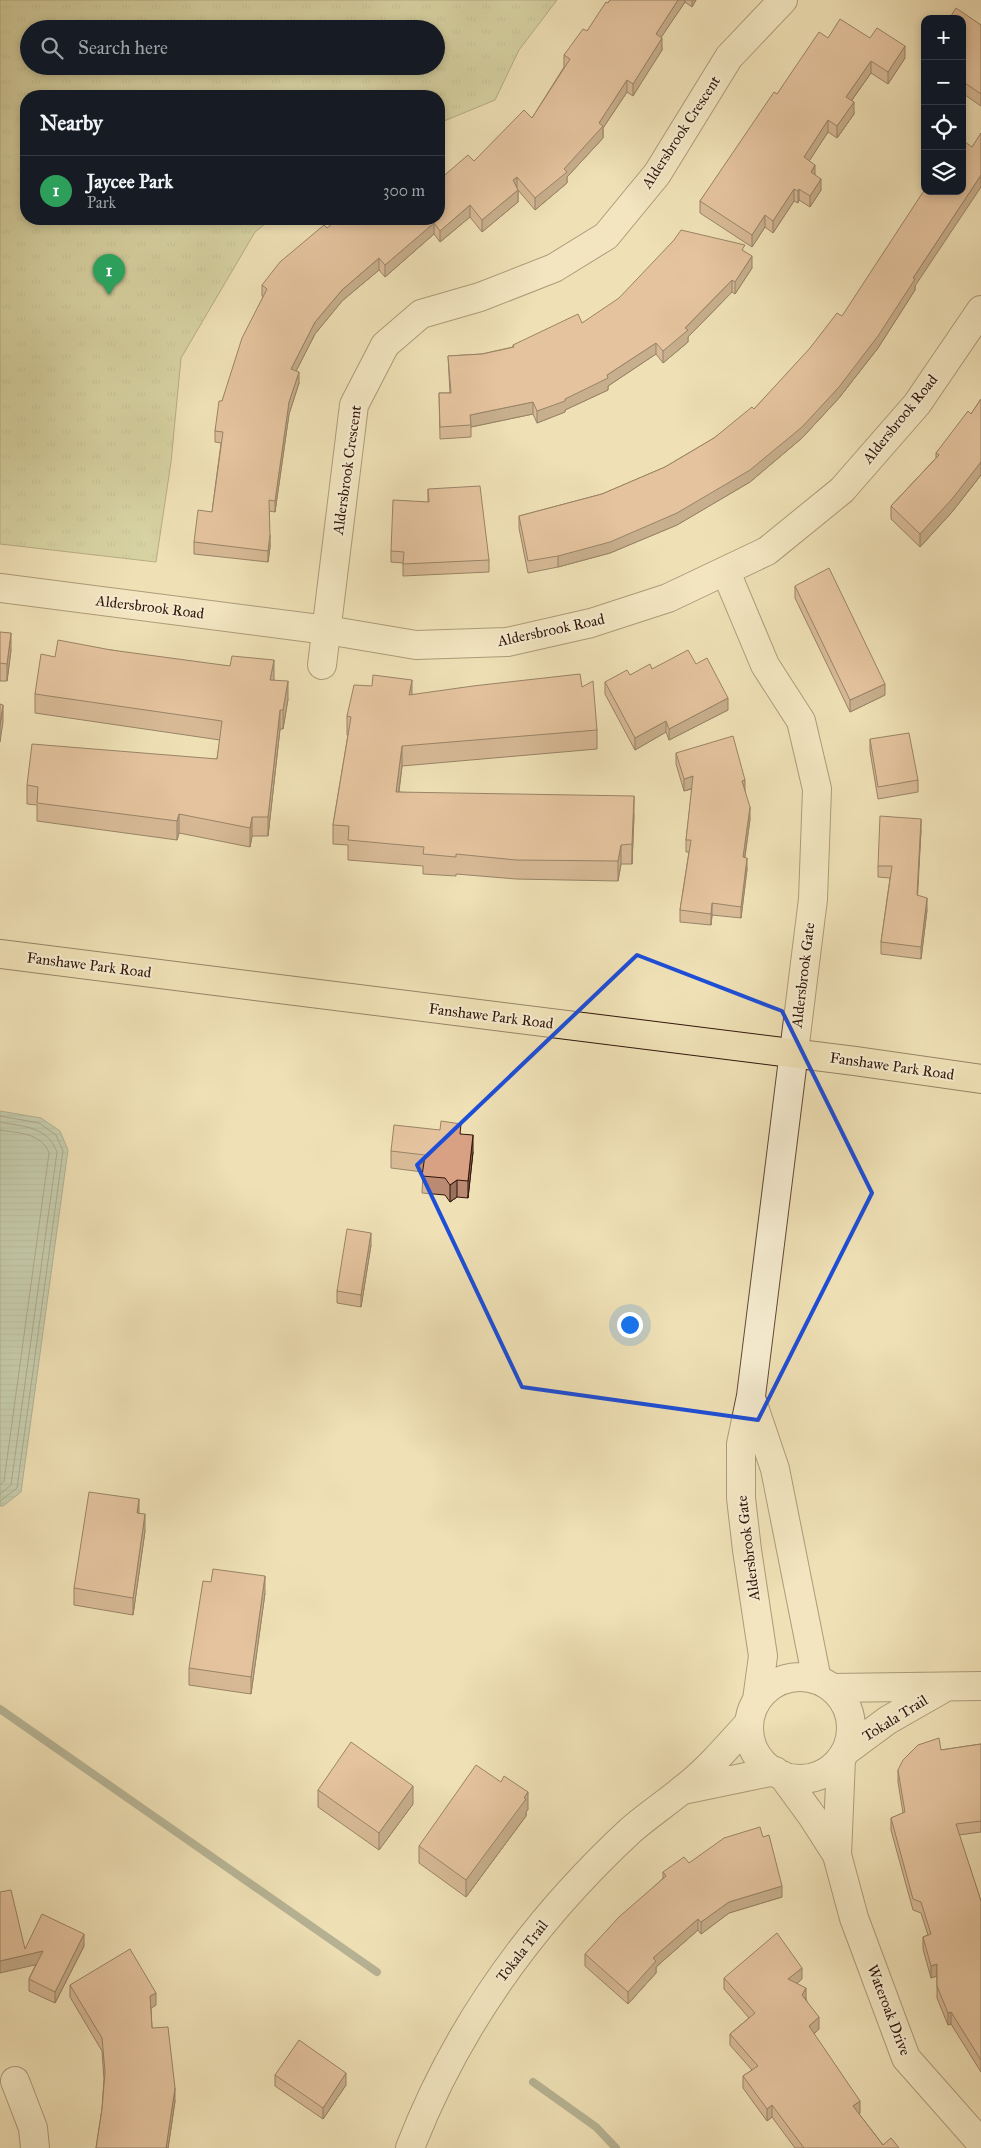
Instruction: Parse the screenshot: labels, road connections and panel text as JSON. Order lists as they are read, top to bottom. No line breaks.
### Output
{"streets":{"main road":["Fanshawe Park Road"],"street":["Aldersbrook Crescent","Aldersbrook Road","Aldersbrook Gate","Tokala Trail","Wateroak Drive"]},"crossings":[["Aldersbrook Crescent","Aldersbrook Road"],["Aldersbrook Road","Aldersbrook Gate"],["Fanshawe Park Road","Aldersbrook Gate"],["Aldersbrook Gate","Tokala Trail"],["Aldersbrook Gate","Wateroak Drive"],["Tokala Trail","Wateroak Drive"]],"page":{"map_buttons":["+","−"],"search":"Search here","heading":"Nearby","list":[{"mark":"1","name":"Jaycee Park","note":"Park","value":"300 m"}],"pins":"1"}}
